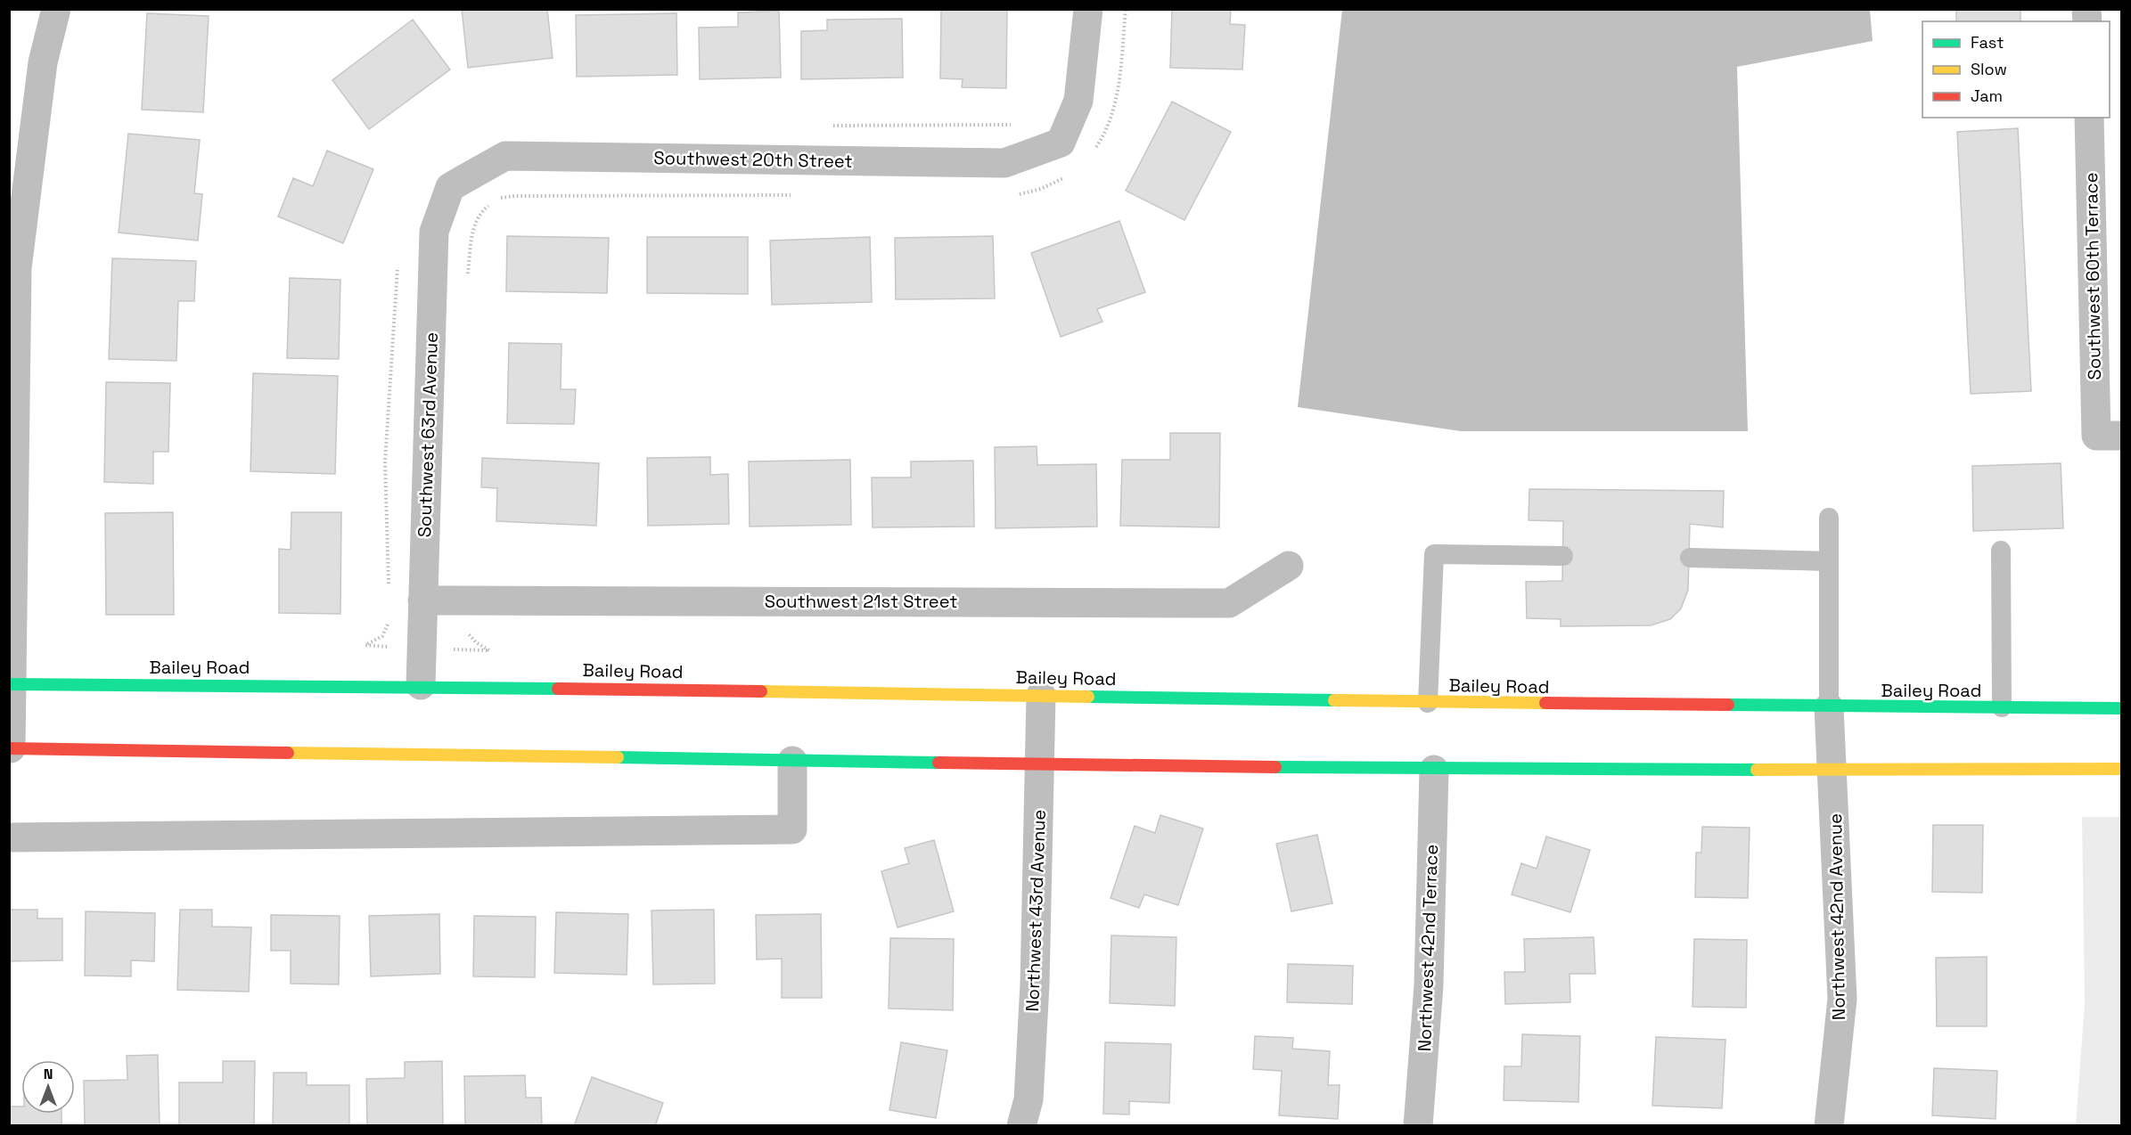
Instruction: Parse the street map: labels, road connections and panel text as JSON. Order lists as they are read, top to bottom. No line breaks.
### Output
{"streets":{"street":["Southwest 20th Street","Southwest 60th Terrace","Southwest 63rd Avenue","Southwest 21st Street","Bailey Road","Northwest 43rd Avenue","Northwest 42nd Avenue","Northwest 42nd Terrace"]},"crossings":[["Southwest 20th Street","Southwest 63rd Avenue"],["Southwest 63rd Avenue","Southwest 21st Street"],["Southwest 63rd Avenue","Bailey Road"],["Bailey Road","Northwest 43rd Avenue"],["Bailey Road","Northwest 42nd Avenue"]],"legend":["Fast","Slow","Jam"],"north":"top"}
